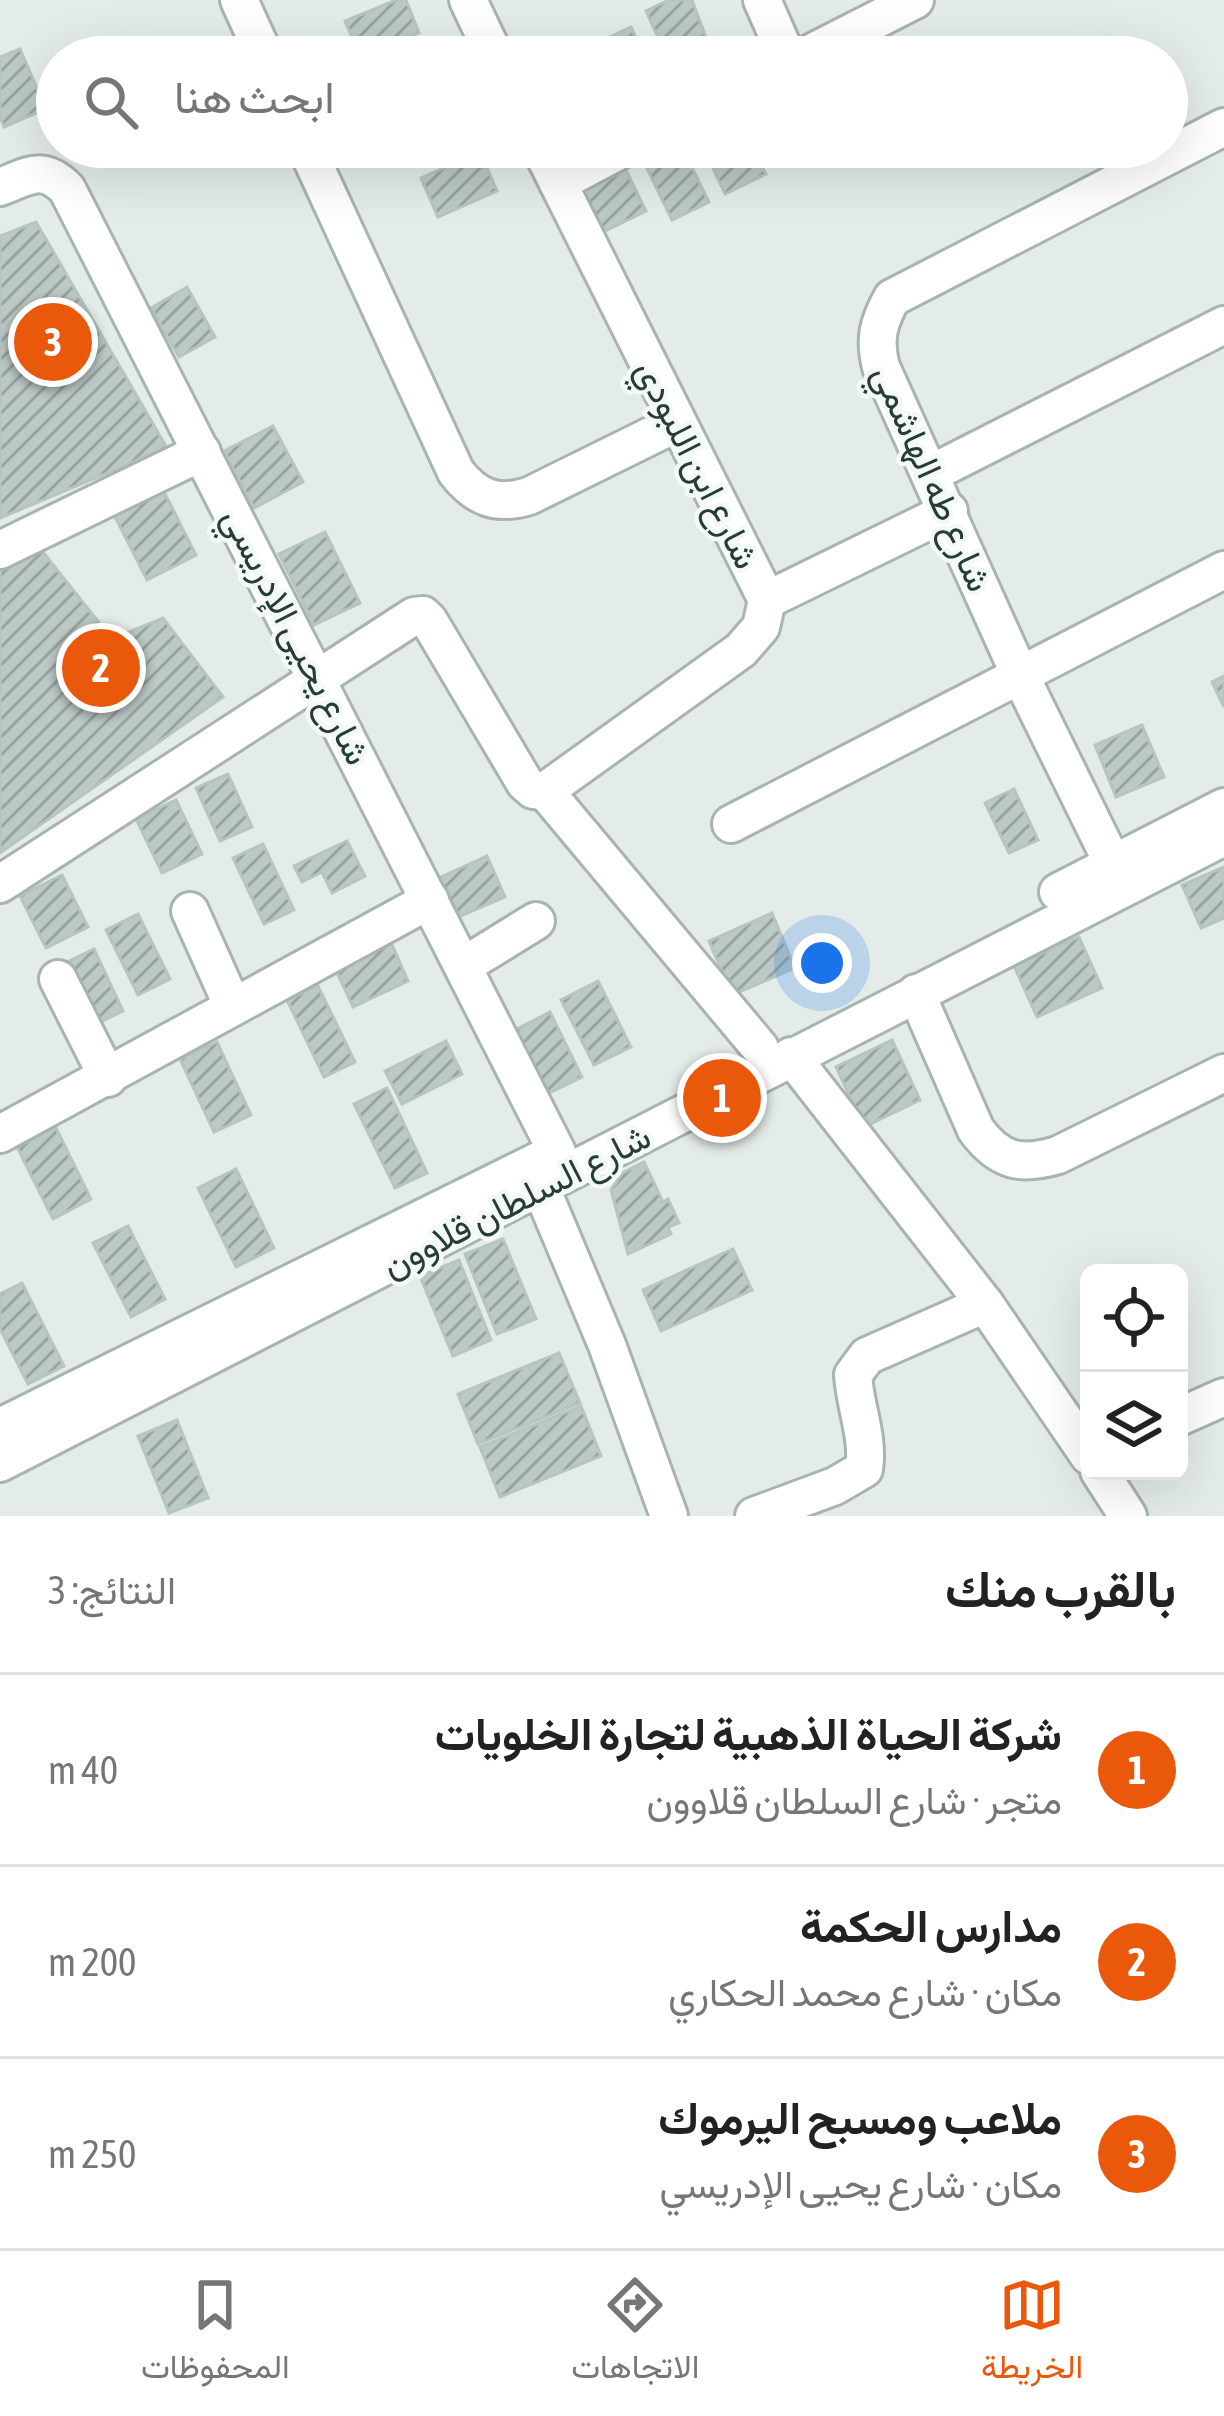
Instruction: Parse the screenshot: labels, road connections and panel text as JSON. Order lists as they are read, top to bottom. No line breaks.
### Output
{"streets":{"street":["شارع ابن اللبودي","شارع طه الهاشمي","شارع يحيى الإدريسي","شارع السلطان قلاوون"]},"crossings":[["شارع ابن اللبودي","شارع طه الهاشمي"],["شارع طه الهاشمي","شارع السلطان قلاوون"],["شارع يحيى الإدريسي","شارع السلطان قلاوون"]],"page":{"search":"ابحث هنا","pins":["3","2","1"],"heading":["بالقرب منك","النتائج: 3"],"list":[{"mark":"1","name":"شركة الحياة الذهبية لتجارة الخلويات","note":"متجر · شارع السلطان قلاوون","value":"40 m"},{"mark":"2","name":"مدارس الحكمة","note":"مكان · شارع محمد الحكاري","value":"200 m"},{"mark":"3","name":"ملاعب ومسبح اليرموك","note":"مكان · شارع يحيى الإدريسي","value":"250 m"}],"nav":["الخريطة","الاتجاهات","المحفوظات"]}}
